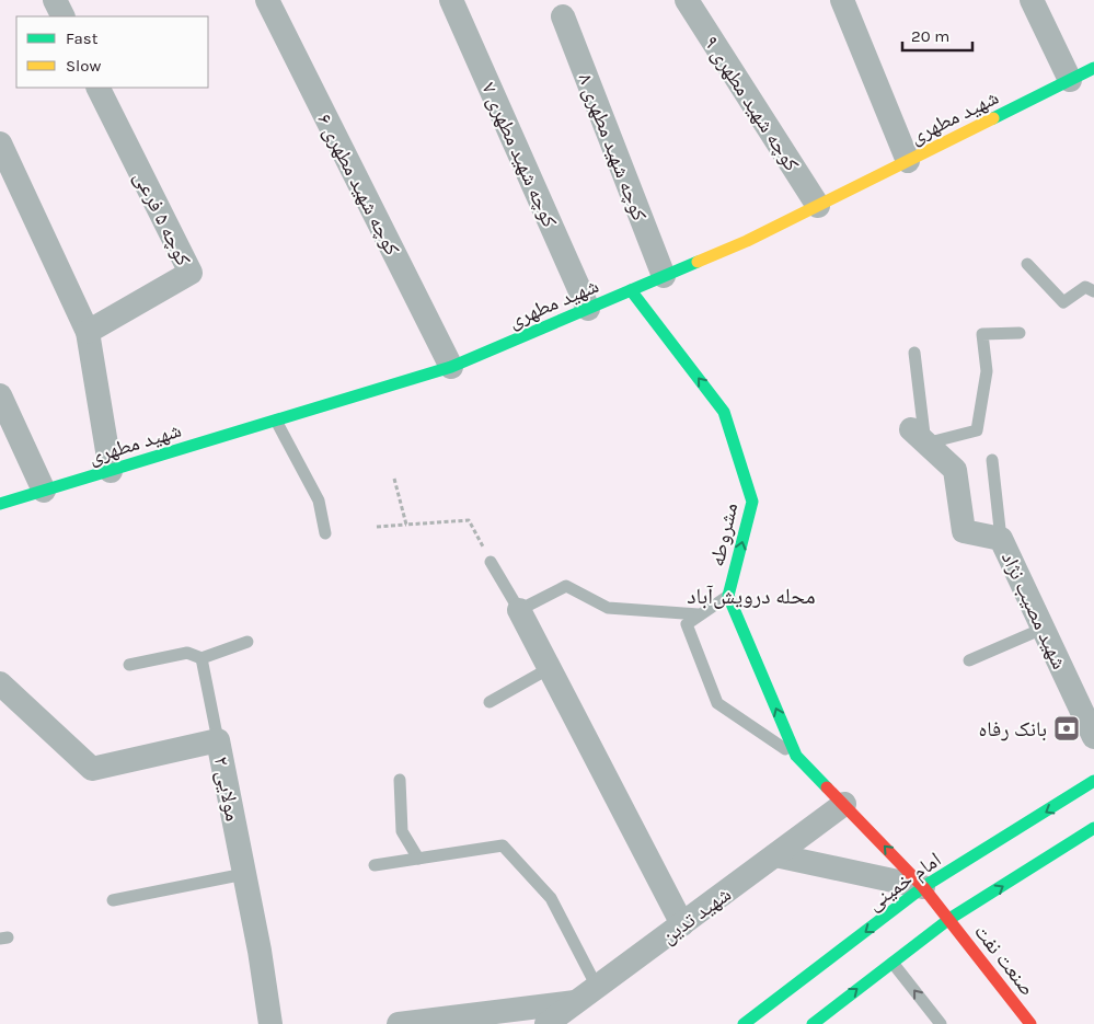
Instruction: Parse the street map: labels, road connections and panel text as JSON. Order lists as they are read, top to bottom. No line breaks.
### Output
{"streets":{"street":["کوچه شهید مطهری ۹","شهید مطهری","کوچه شهید مطهری ۸","کوچه شهید مطهری ۷","کوچه شهید مطهری ۶","کوچه ۵ فرعی","مشروطه","شهید مصیب نژاد","مولایی ۲","امام خمینی","شهید تدین","صنعت نفت"]},"crossings":[["کوچه شهید مطهری ۹","شهید مطهری"],["شهید مطهری","کوچه شهید مطهری ۸"],["شهید مطهری","کوچه شهید مطهری ۷"],["شهید مطهری","کوچه شهید مطهری ۶"],["شهید مطهری","مشروطه"],["مشروطه","امام خمینی"],["مشروطه","شهید تدین"],["مشروطه","صنعت نفت"],["امام خمینی","صنعت نفت"]],"one_way":["مشروطه"],"districts":["محله درویش‌آباد"],"places":{"bank":["بانک رفاه"]},"legend":["Fast","Slow"],"scale_bar":"20 m"}
